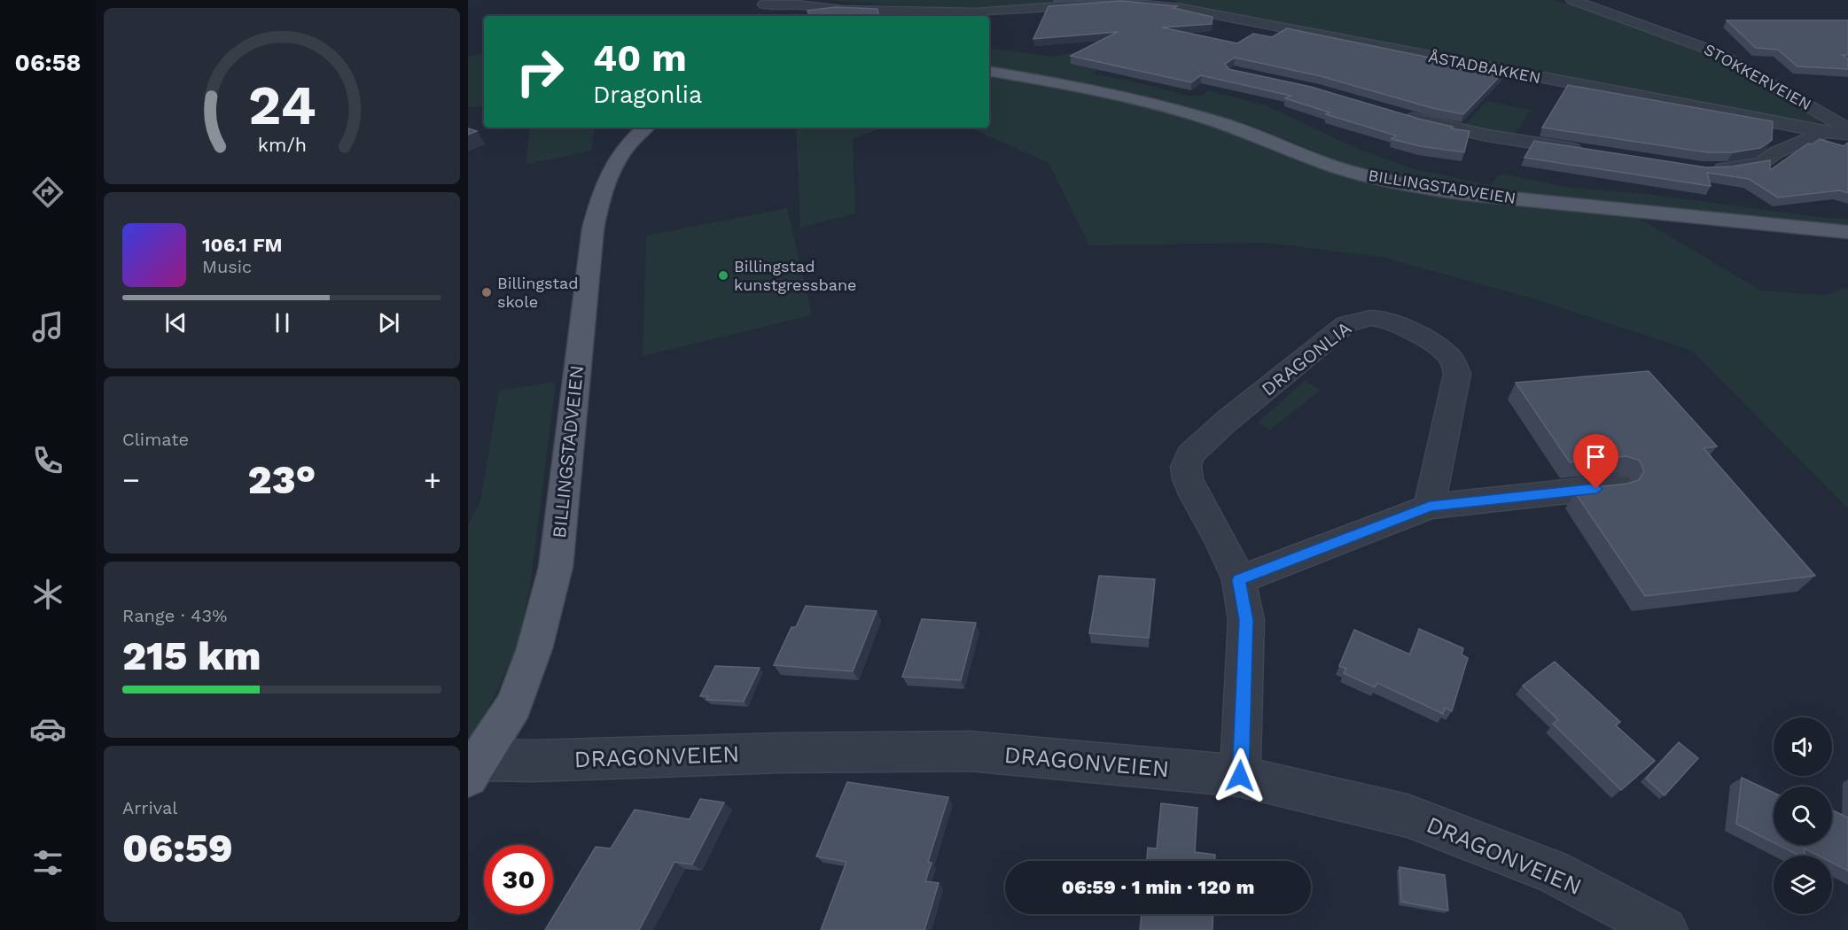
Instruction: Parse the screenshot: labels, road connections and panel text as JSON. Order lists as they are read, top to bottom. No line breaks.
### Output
{"streets":{"main road":["BILLINGSTADVEIEN"],"street":["ÅSTADBAKKEN","STOKKERVEIEN","DRAGONLIA","DRAGONVEIEN"]},"crossings":[["BILLINGSTADVEIEN","DRAGONVEIEN"],["DRAGONLIA","DRAGONVEIEN"]],"places":["Billingstad kunstgressbane","Billingstad skole"],"page":{"tabs":"06:58","turn":["40 m","Dragonlia"],"song":["106.1 FM","Music"],"tile":["Climate",["Range · 43%","215 km"],["Arrival","06:59"]],"heat":["−","23°","+"],"limit":"30","trip":"06:59 · 1 min · 120 m","gauge":["24","km/h"]}}
